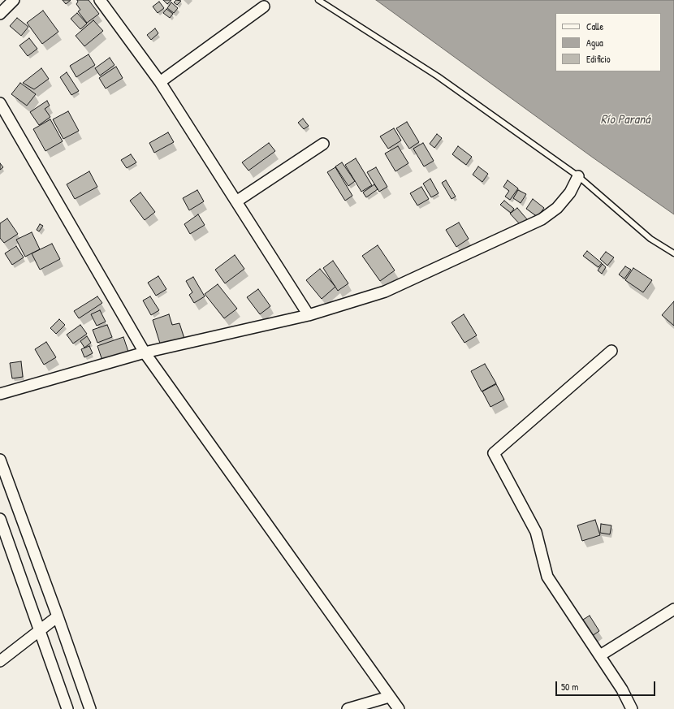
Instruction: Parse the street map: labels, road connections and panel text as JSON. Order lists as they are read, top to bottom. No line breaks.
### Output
{"water":["Río Paraná"],"legend":["Calle","Agua","Edificio"],"scale_bar":"50 m"}
